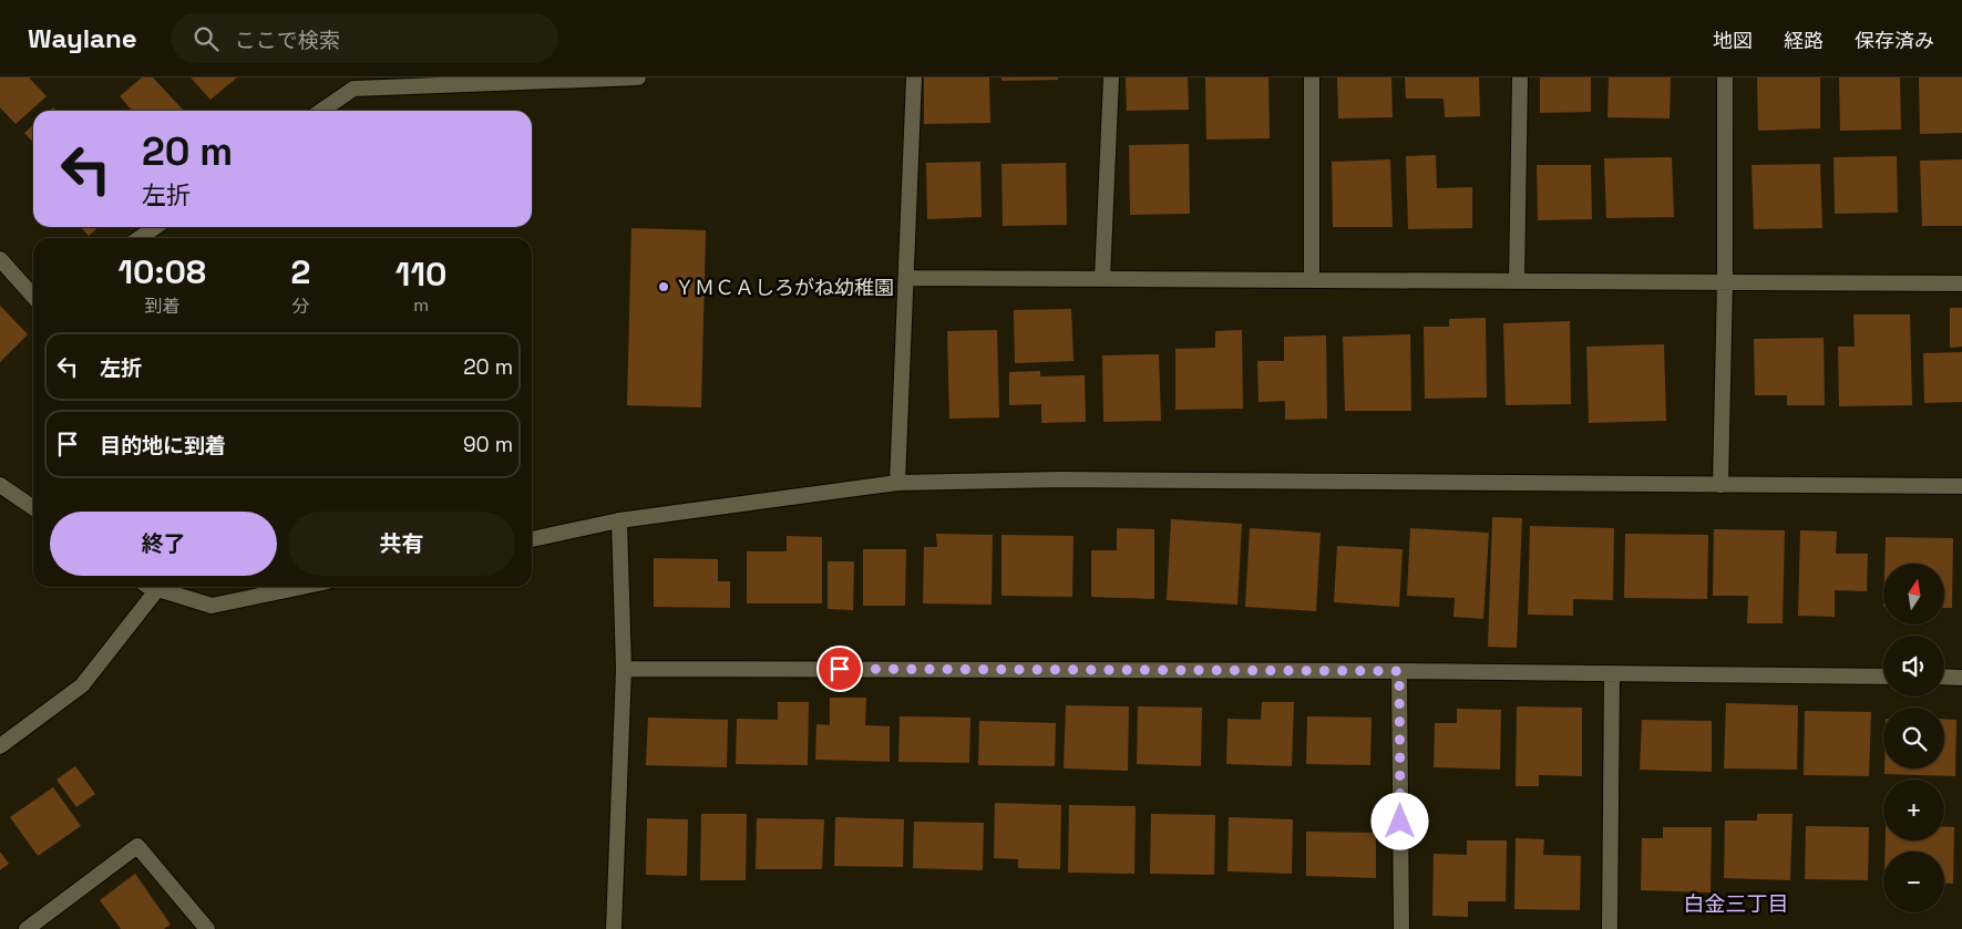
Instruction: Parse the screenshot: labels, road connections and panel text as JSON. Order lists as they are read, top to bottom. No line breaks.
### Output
{"districts":["白金三丁目"],"places":["ＹＭＣＡしろがね幼稚園"],"north":"top","page":{"header":"Waylane","search":"ここで検索","nav":["地図","経路","保存済み"],"turn":["20 m","左折"],"eta":["10:08","到着","2","分","110","m"],"list":[{"name":"左折","value":"20 m"},{"name":"目的地に到着","value":"90 m"}],"buttons":["終了","共有"],"map_buttons":["+","−"]}}
